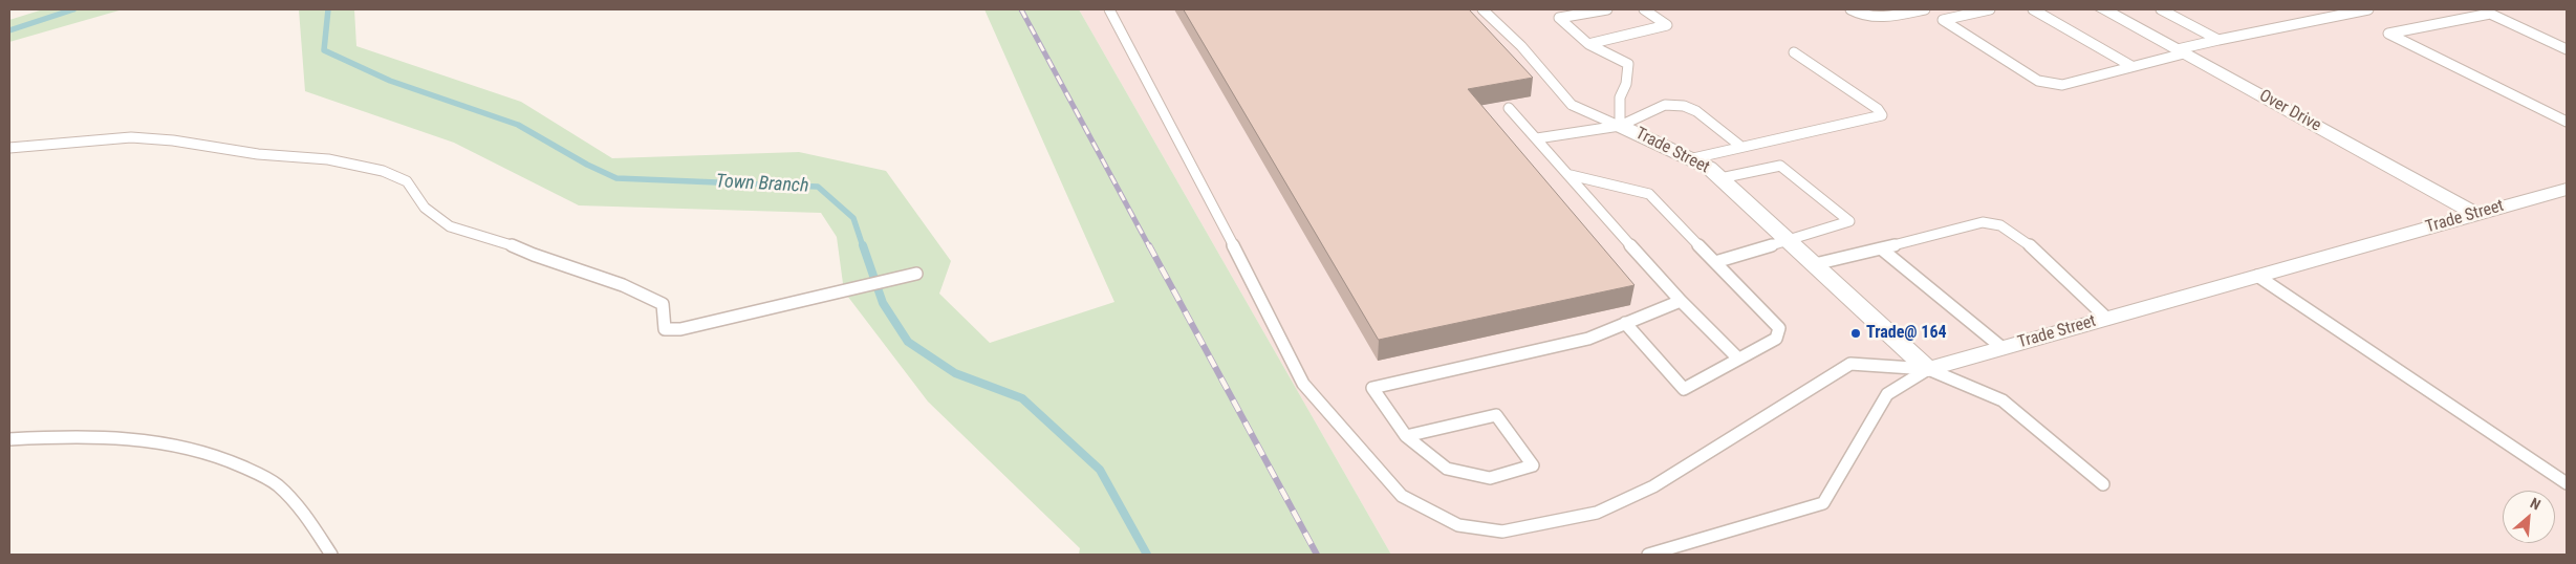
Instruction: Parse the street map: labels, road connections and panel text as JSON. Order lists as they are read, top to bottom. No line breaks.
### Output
{"streets":{"street":["Over Drive","Trade Street"]},"crossings":[["Over Drive","Trade Street"]],"water":["Town Branch"],"places":["Trade@ 164"],"north":"top right"}
